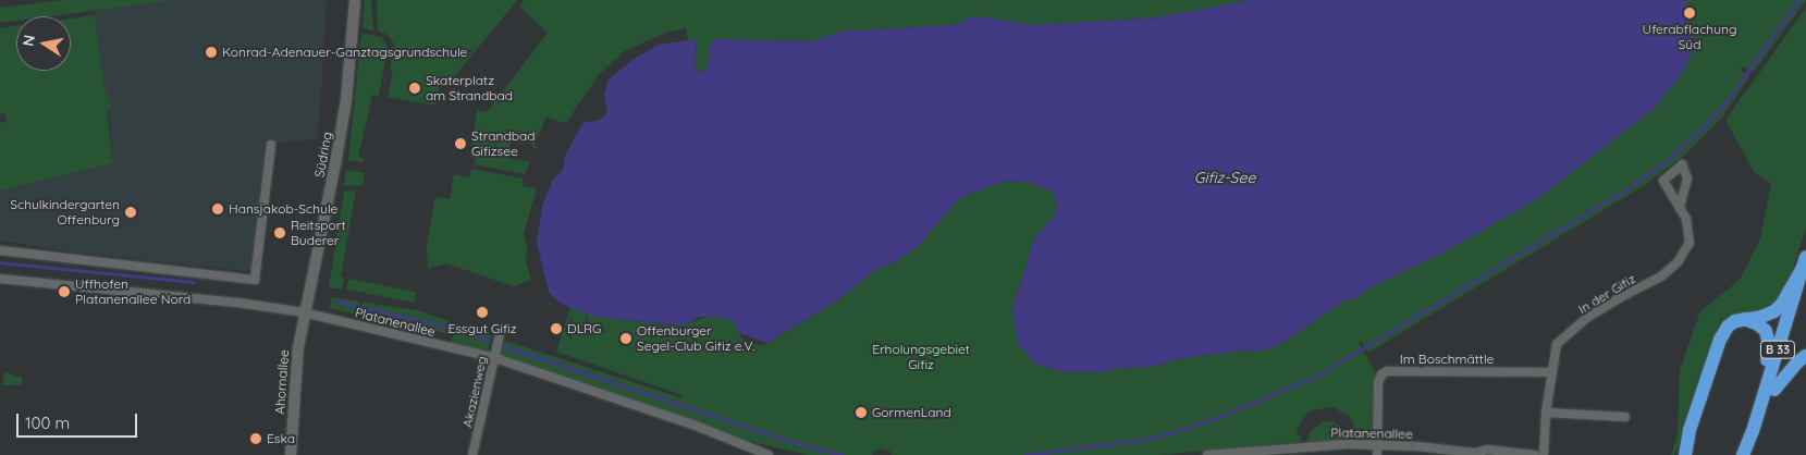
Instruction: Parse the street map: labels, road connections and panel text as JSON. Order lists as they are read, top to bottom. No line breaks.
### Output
{"streets":{"highway":["B 33"],"street":["Südring","In der Gifiz","Platanenallee","Im Boschmättle","Ahornallee","Akazienweg"]},"crossings":[["Südring","Platanenallee"],["Südring","Ahornallee"],["In der Gifiz","Im Boschmättle"],["Platanenallee","Im Boschmättle"],["Platanenallee","Ahornallee"],["Platanenallee","Akazienweg"]],"water":["Gifiz-See"],"parks":["Erholungsgebiet Gifiz"],"places":["Uferabflachung Süd","Konrad-Adenauer-Ganztagsgrundschule","Skaterplatz am Strandbad","Strandbad Gifizsee","Hansjakob-Schule","Schulkindergarten Offenburg","Reitsport Buderer","Uffhofen Platanenallee Nord","Essgut Gifiz","DLRG","Offenburger Segel-Club Gifiz e.V.","GormenLand","Eska"],"scale_bar":"100 m","north":"left"}
